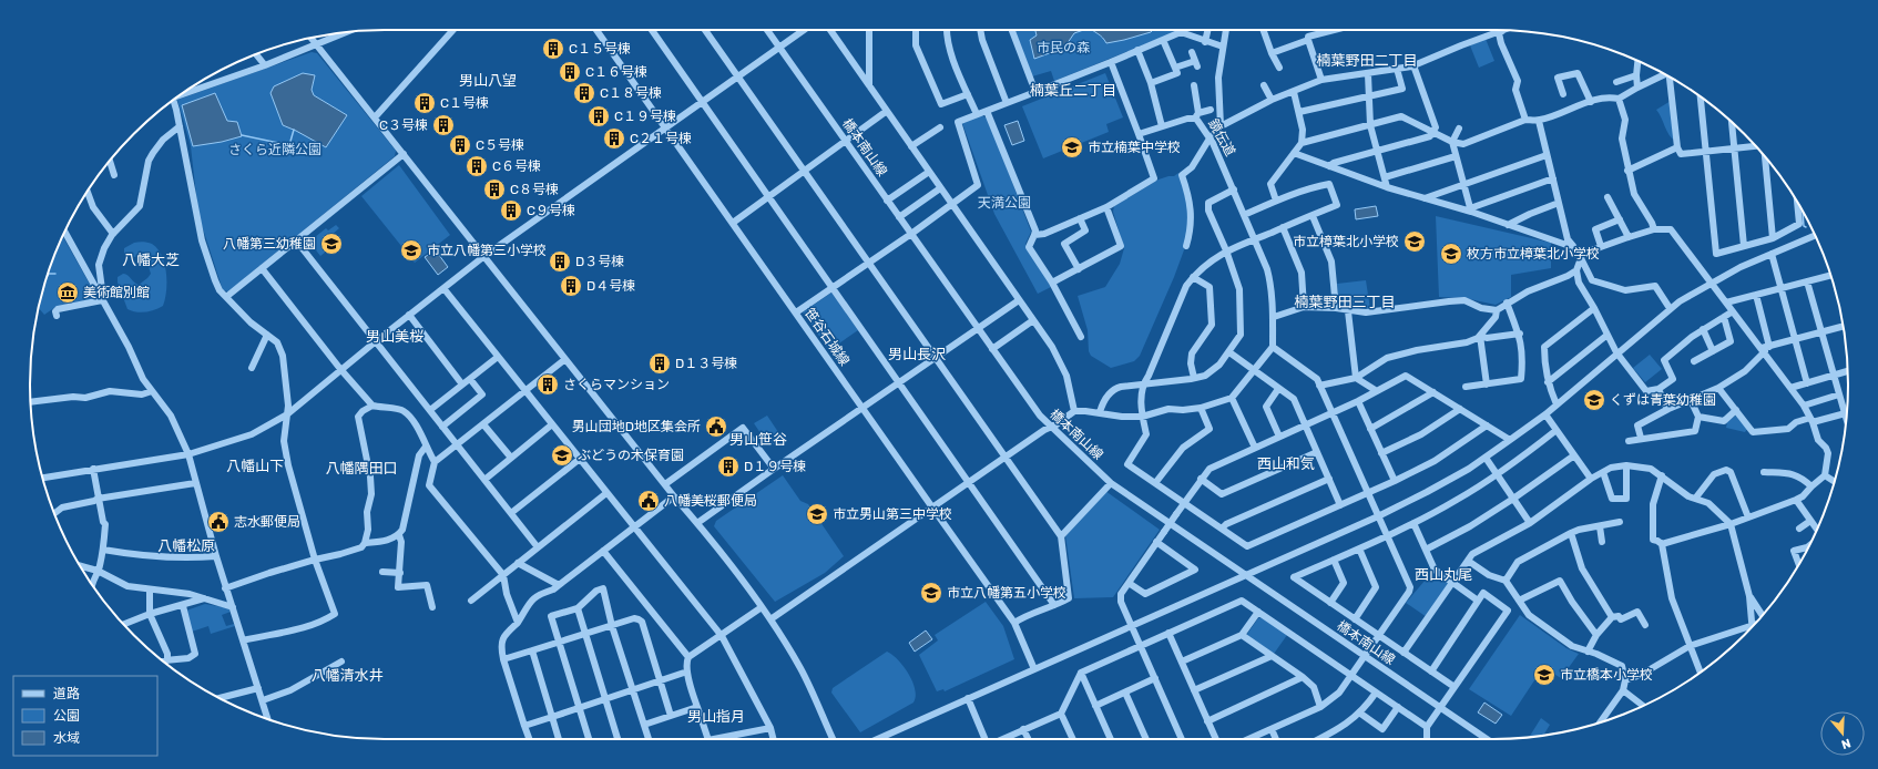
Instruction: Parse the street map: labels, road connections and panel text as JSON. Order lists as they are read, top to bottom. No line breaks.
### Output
{"streets":{"street":["鏡伝道","橋本南山線","笹谷石城線"]},"districts":["楠葉野田二丁目","男山八望","楠葉丘二丁目","八幡大芝","楠葉野田三丁目","男山美桜","男山長沢","男山笹谷","西山和気","八幡山下","八幡隅田口","八幡松原","西山丸尾","八幡清水井","男山指月"],"parks":["市民の森","さくら近隣公園","天満公園"],"places":{"building":["C１５号棟","C１６号棟","C１８号棟","C１号棟","C１９号棟","C３号棟","C２１号棟","C５号棟","C６号棟","C８号棟","C９号棟","D３号棟","D４号棟","D１３号棟","さくらマンション","D１９号棟"],"school or university":["市立楠葉中学校","市立樟葉北小学校","八幡第三幼稚園","市立八幡第三小学校","枚方市立樟葉北小学校","くずは青葉幼稚園","ぶどうの木保育園","市立男山第三中学校","市立八幡第五小学校","市立橋本小学校"],"museum":["美術館別館"],"public building":["男山団地D地区集会所","八幡美桜郵便局","志水郵便局"]},"legend":["道路","公園","水域"],"north":"bottom"}
